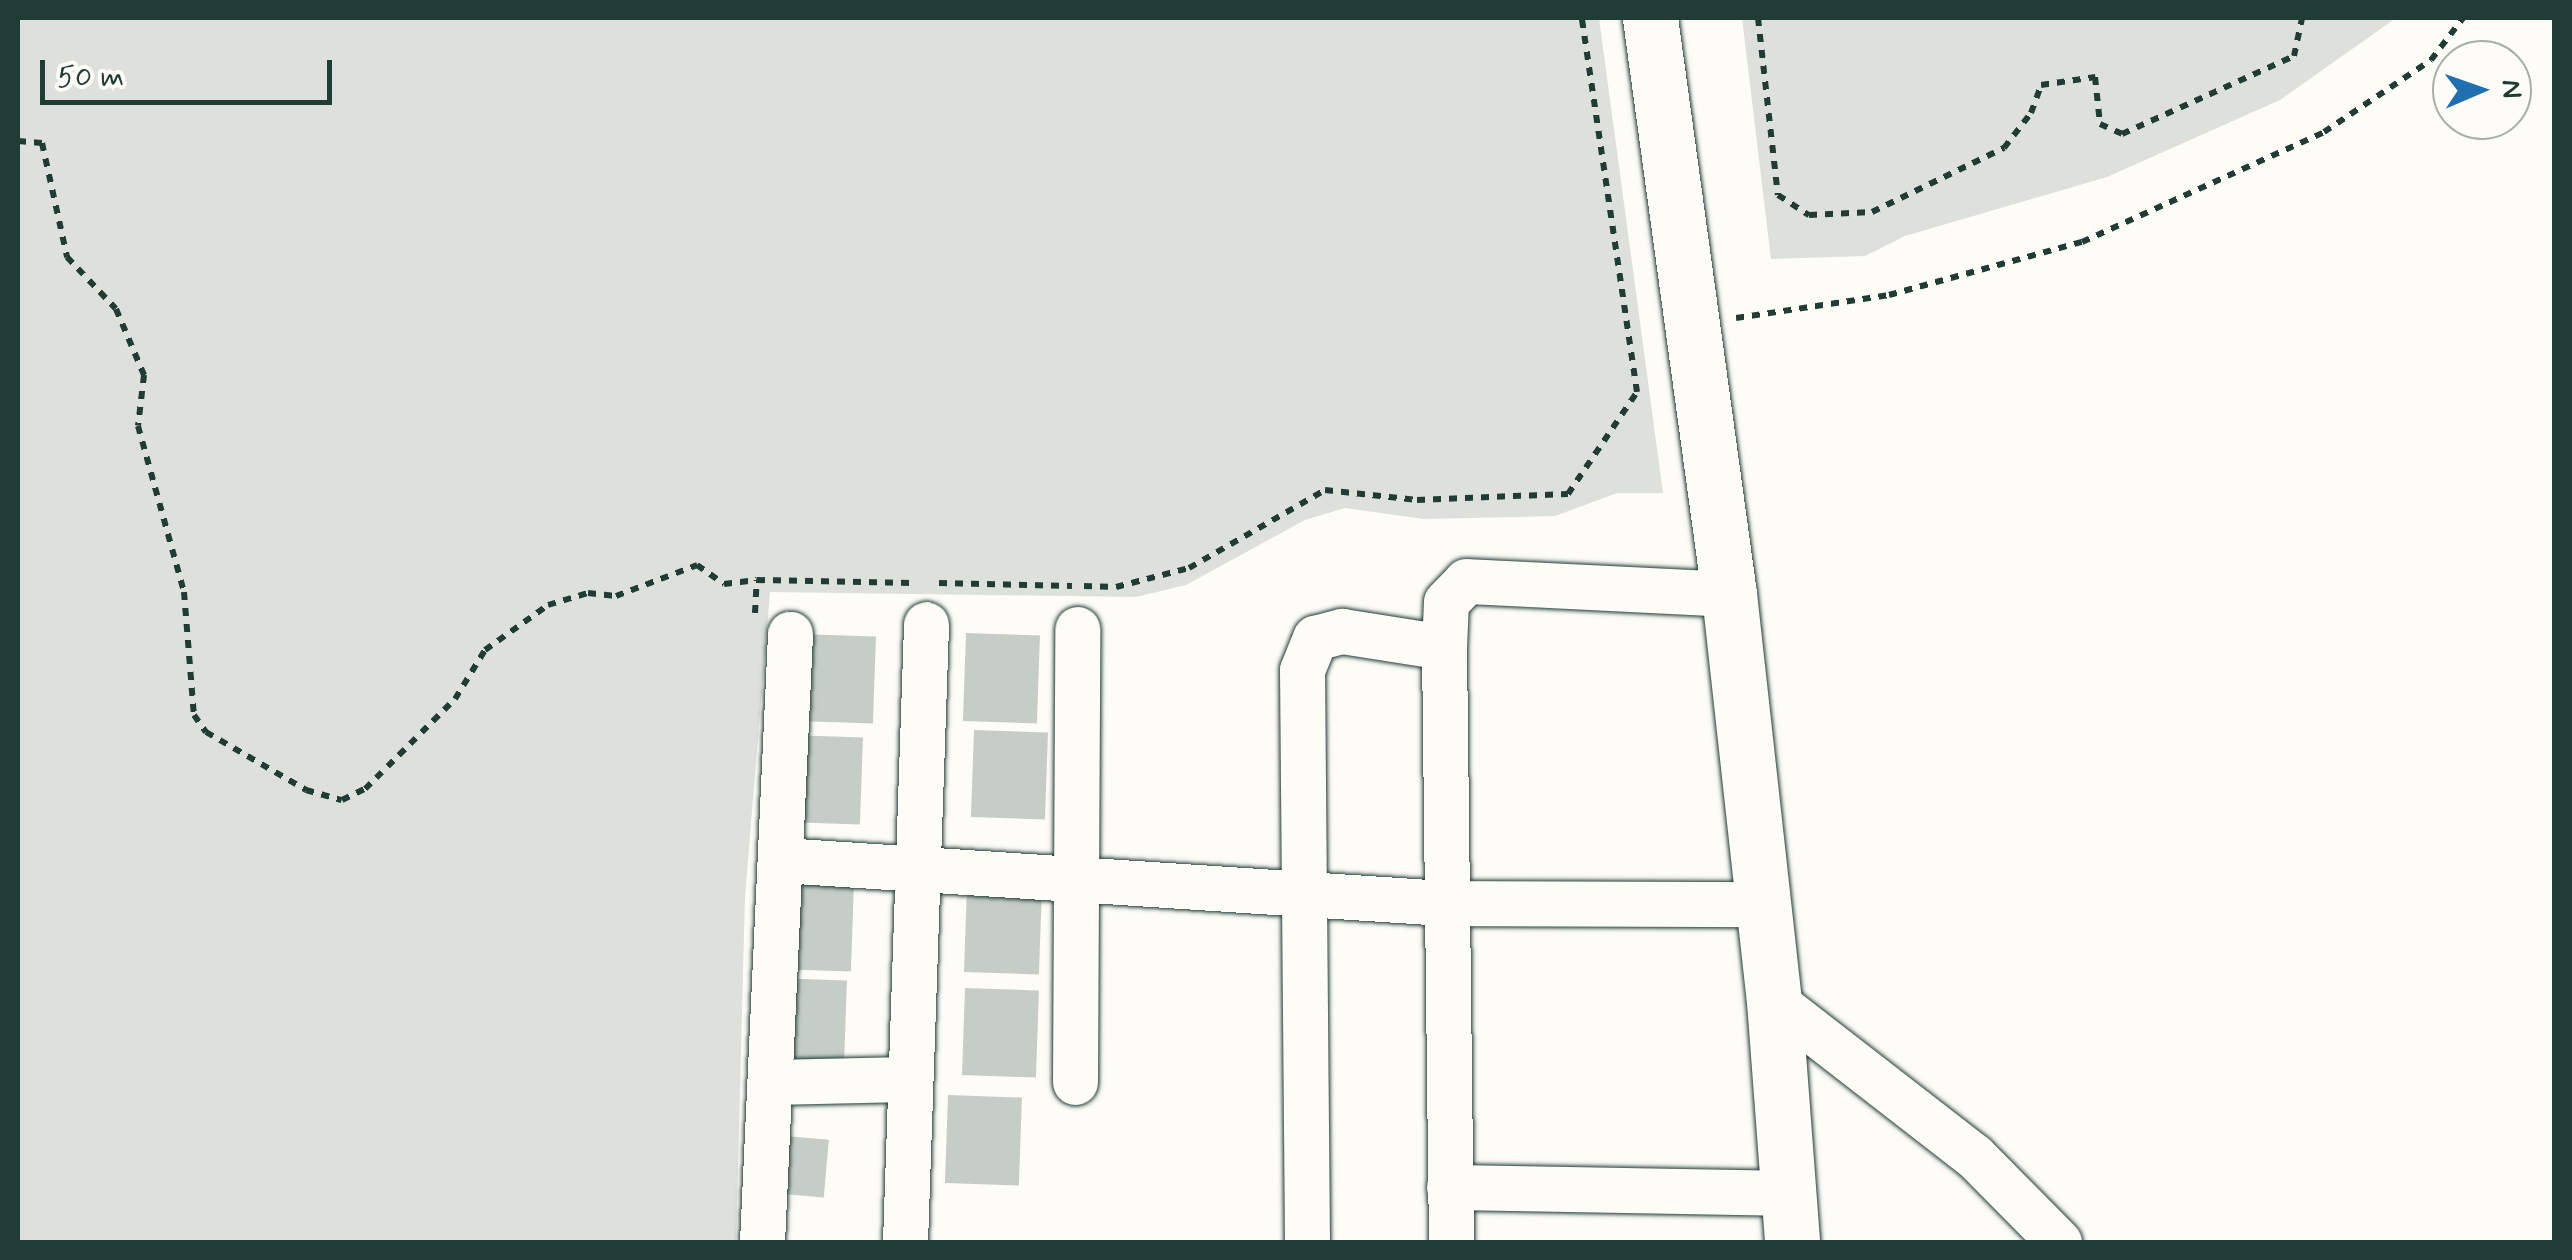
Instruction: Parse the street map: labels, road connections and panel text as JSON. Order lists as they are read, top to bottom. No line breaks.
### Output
{"scale_bar":"50 m","north":"right"}
